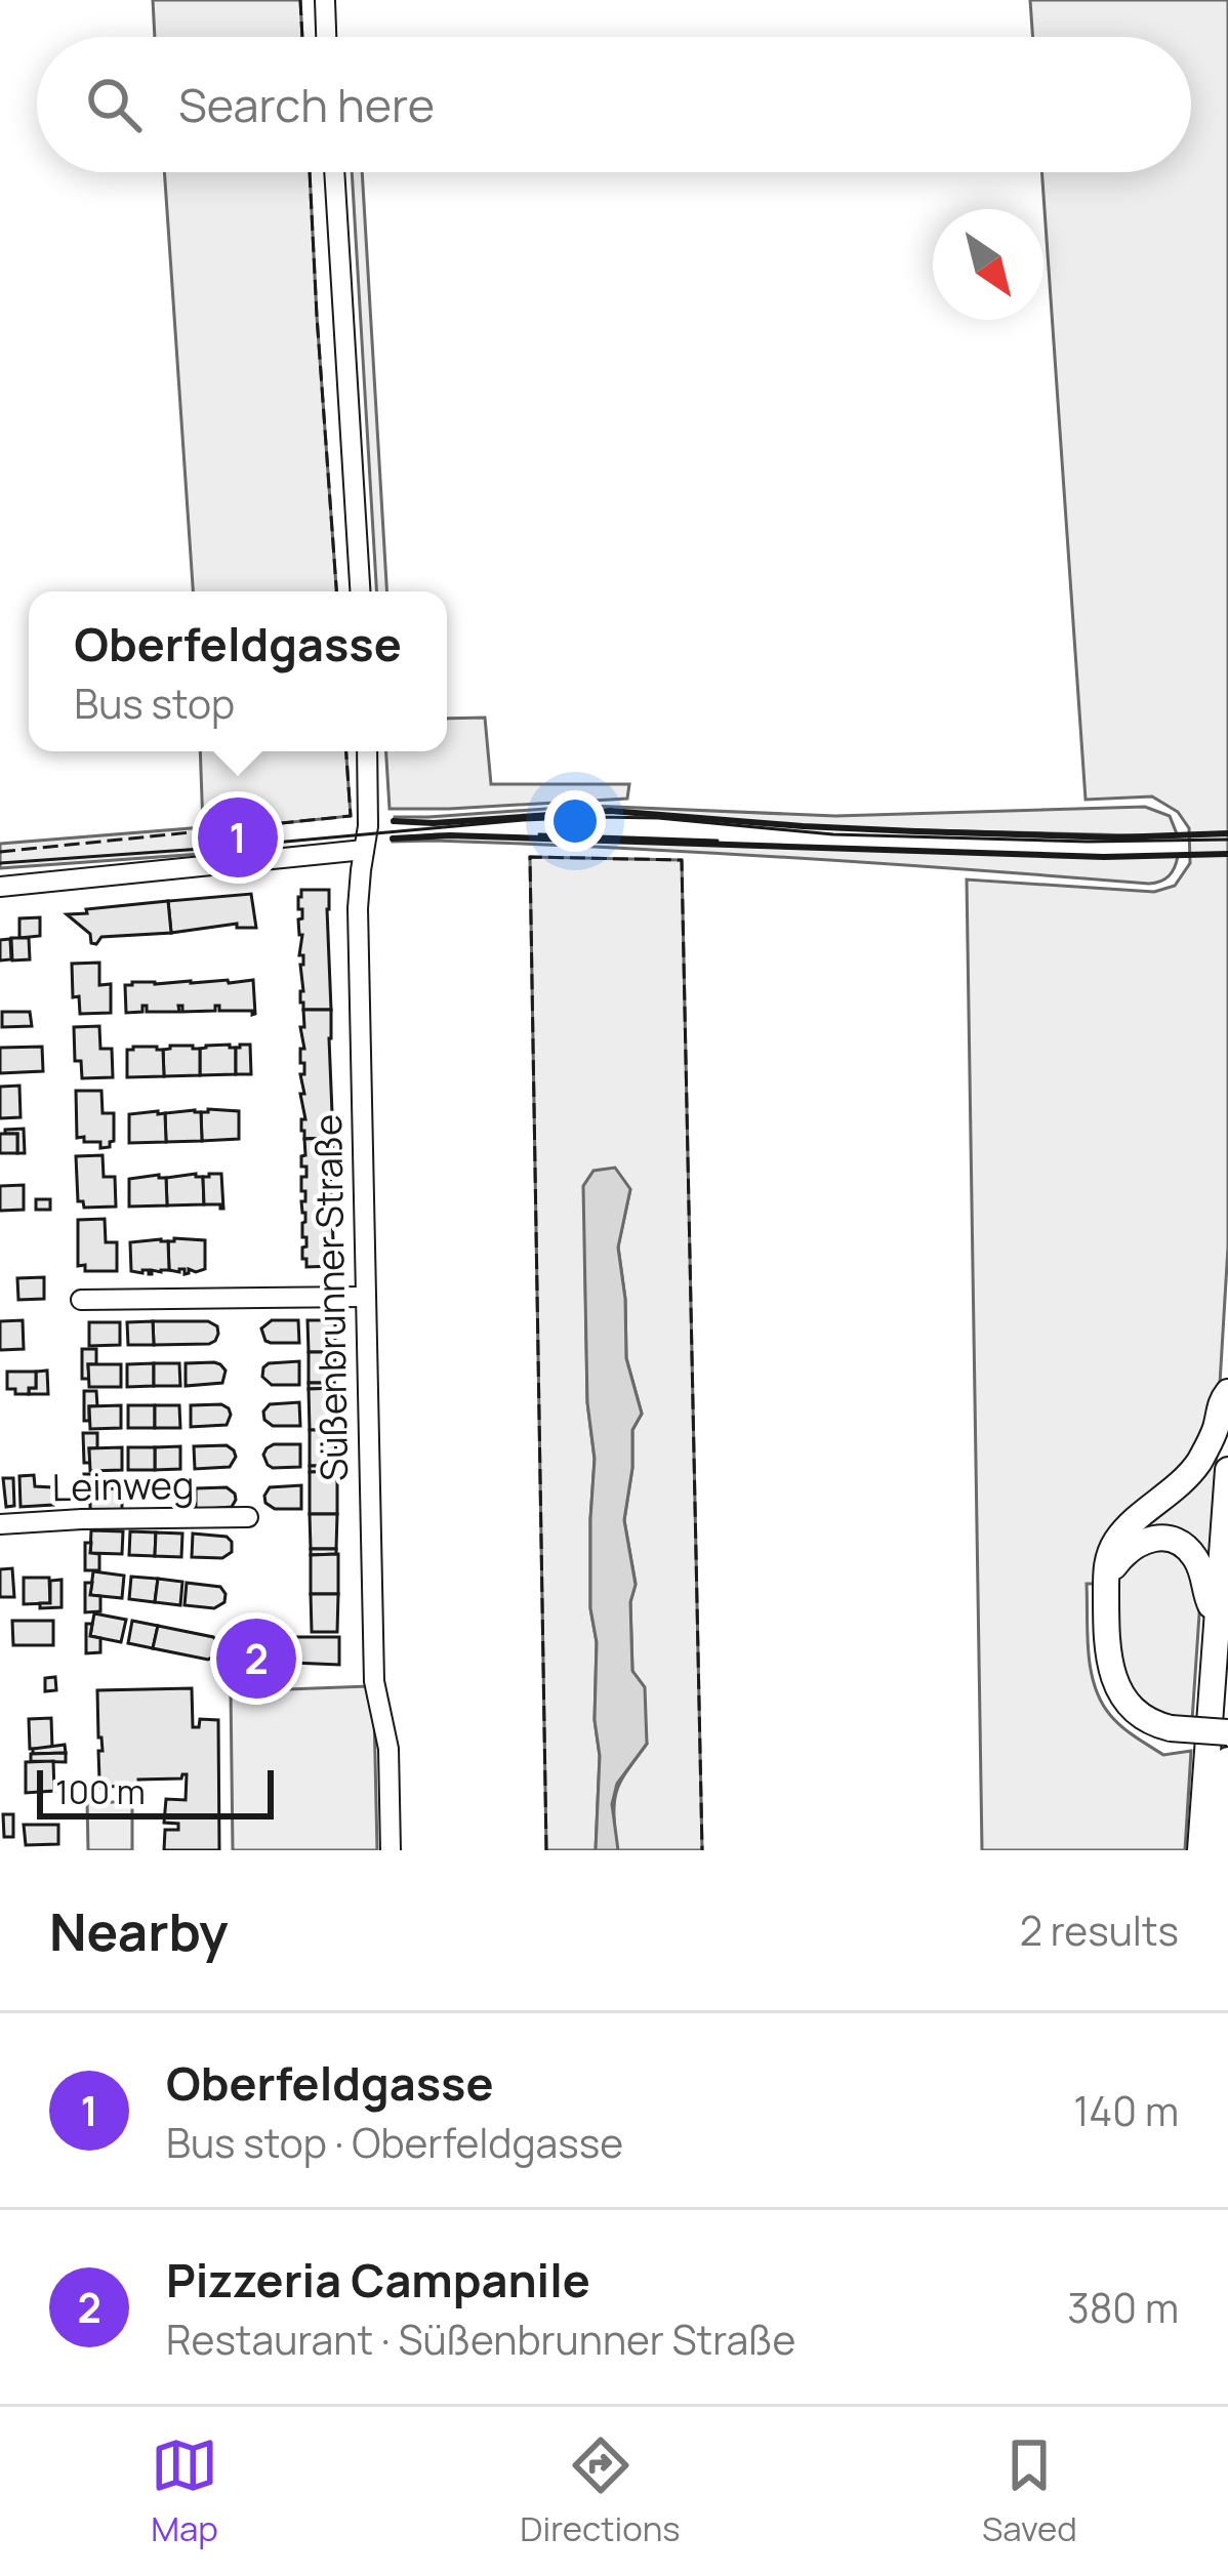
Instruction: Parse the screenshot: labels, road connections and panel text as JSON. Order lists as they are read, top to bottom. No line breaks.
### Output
{"streets":{"street":["Süßenbrunner Straße","Leinweg"]},"scale_bar":"100 m","north":"bottom right","page":{"search":"Search here","popup":["Oberfeldgasse","Bus stop"],"pins":["1","2"],"scale":"100 m","heading":["Nearby","2 results"],"list":[{"mark":"1","name":"Oberfeldgasse","note":"Bus stop · Oberfeldgasse","value":"140 m"},{"mark":"2","name":"Pizzeria Campanile","note":"Restaurant · Süßenbrunner Straße","value":"380 m"}],"nav":["Map","Directions","Saved"]}}
